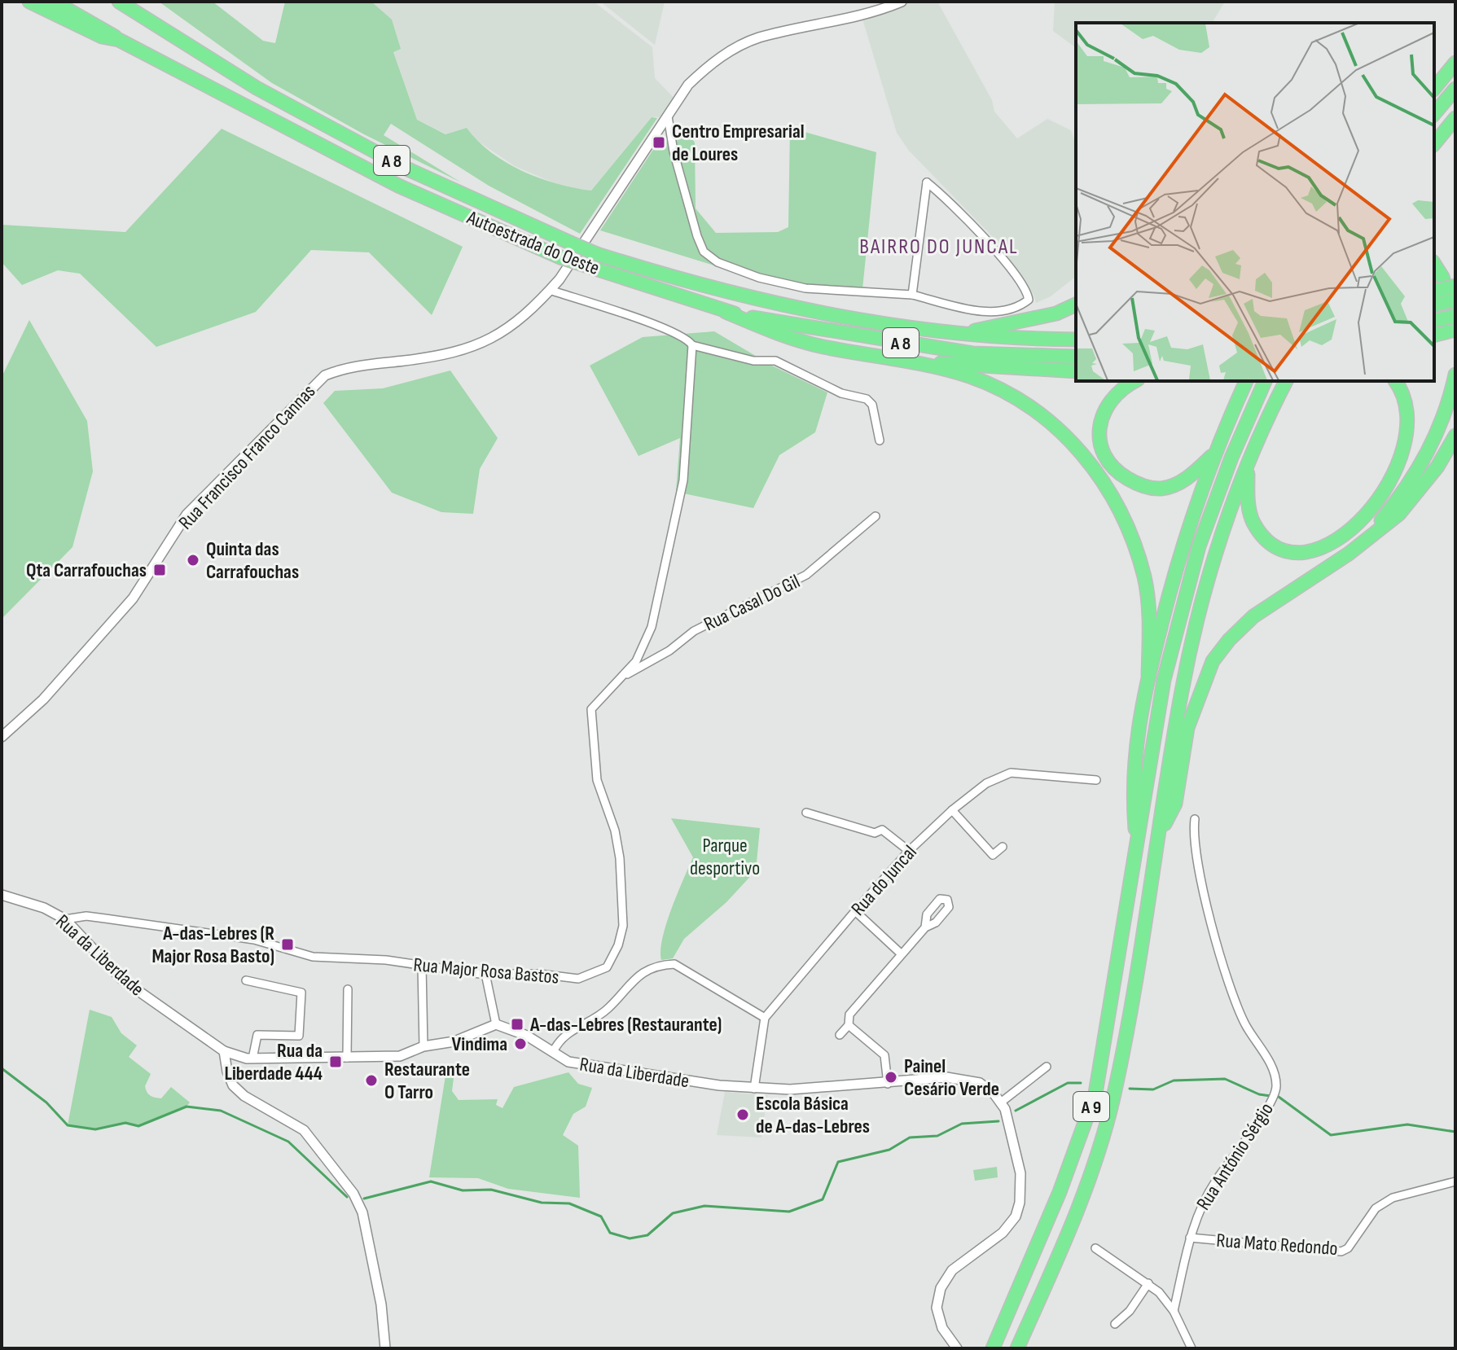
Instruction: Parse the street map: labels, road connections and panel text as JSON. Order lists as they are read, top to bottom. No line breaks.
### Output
{"streets":{"highway":["A 8","Autoestrada do Oeste","A 9"],"street":["Rua Francisco Franco Cannas","Rua Casal Do Gil","Rua do Juncal","Rua da Liberdade","Rua Major Rosa Bastos","Rua António Sérgio","Rua Mato Redondo"]},"crossings":[["Rua Casal Do Gil","Rua Major Rosa Bastos"],["Rua da Liberdade","Rua Major Rosa Bastos"],["Rua António Sérgio","Rua Mato Redondo"]],"districts":["BAIRRO DO JUNCAL"],"parks":["Parque desportivo"],"places":{"transit":["Centro Empresarial de Loures","Qta Carrafouchas","A-das-Lebres (R Major Rosa Basto)","A-das-Lebres (Restaurante)","Rua da Liberdade 444"],"other":["Quinta das Carrafouchas","Vindima","Painel Cesário Verde","Restaurante O Tarro","Escola Básica de A-das-Lebres"]}}
